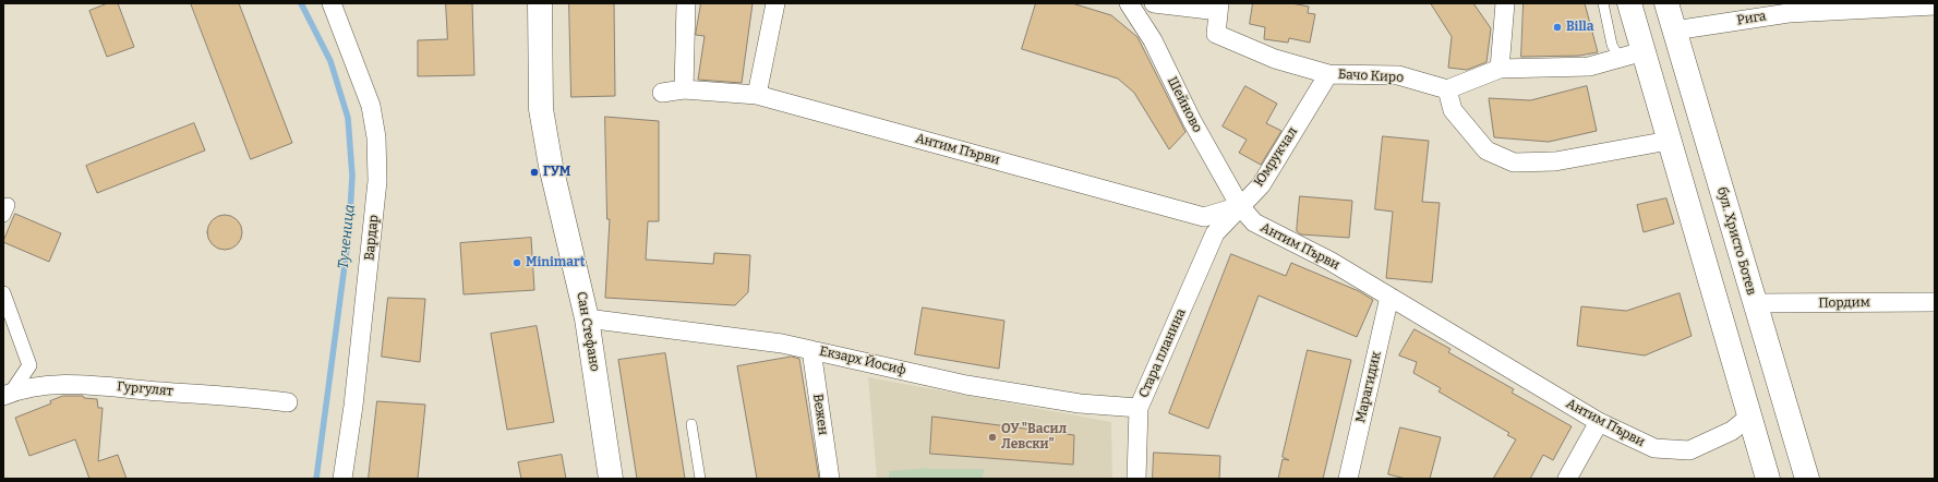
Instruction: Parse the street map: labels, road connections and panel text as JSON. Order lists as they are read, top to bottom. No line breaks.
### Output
{"streets":{"main road":["бул. Христо Ботев","Сан Стефано"],"street":["Рига","Бачо Киро","Шейново","Антим Първи","Юмрукчал","Вардар","Пордим","Стара планина","Екзарх Йосиф","Марагидик","Гургулят","Вежен"]},"crossings":[["Рига","бул. Христо Ботев"],["Бачо Киро","Юмрукчал"],["Шейново","Антим Първи"],["Шейново","Юмрукчал"],["Антим Първи","Юмрукчал"],["Антим Първи","Марагидик"],["Юмрукчал","Стара планина"],["бул. Христо Ботев","Пордим"],["Сан Стефано","Екзарх Йосиф"],["Стара планина","Екзарх Йосиф"],["Екзарх Йосиф","Вежен"]],"water":["Тученица"],"places":["Billa","ГУМ","Minimart","ОУ \"Васил Левски\""]}
